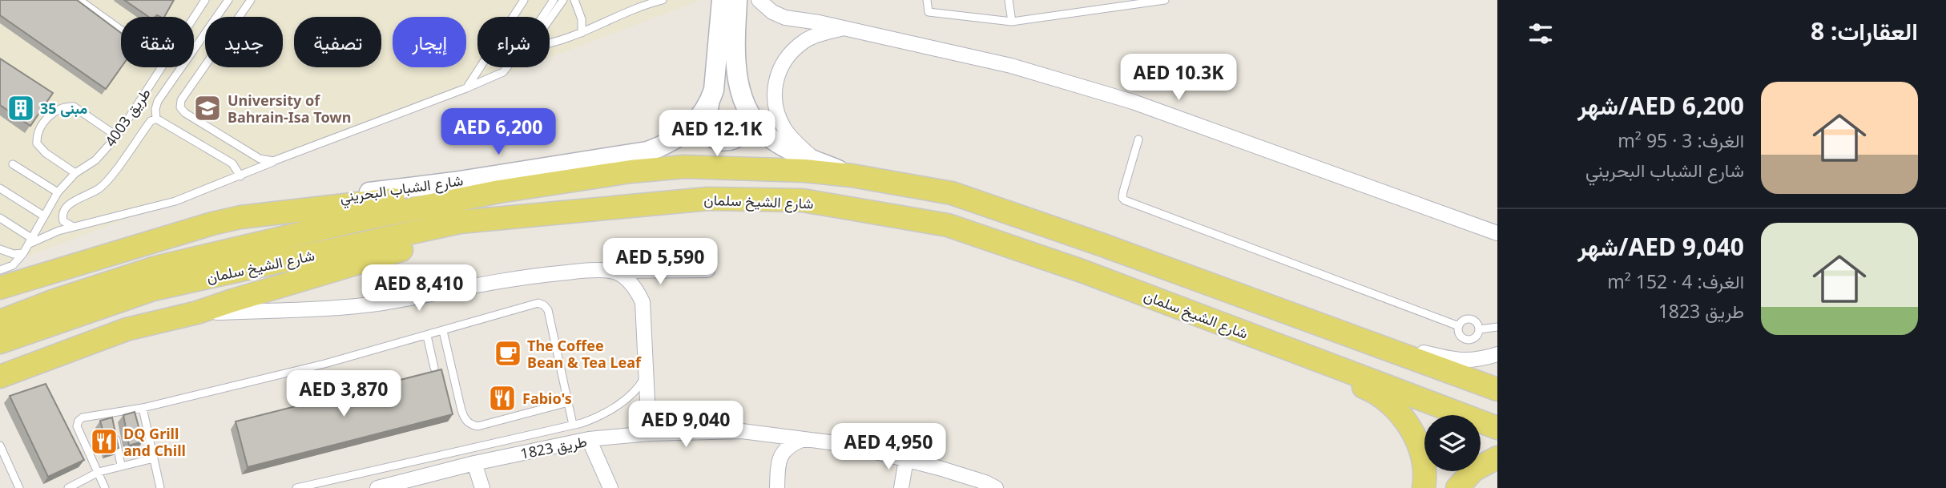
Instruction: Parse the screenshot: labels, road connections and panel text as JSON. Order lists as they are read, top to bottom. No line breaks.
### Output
{"streets":{"main road":["شارع الشيخ سلمان"],"street":["شارع الشباب البحريني","طريق 1823"],"lane":["طريق 4003"]},"places":{"building":["مبنى 35"],"school or university":["University of Bahrain-Isa Town"],"cafe":["The Coffee Bean & Tea Leaf"],"restaurant":["Fabio's","DQ Grill and Chill"]},"page":{"heading":"العقارات: 8","chip":["شراء","إيجار","تصفية","جديد","شقة"],"price":["AED 10.3K","AED 6,200","AED 12.1K","AED 5,590","AED 8,410","AED 3,870","AED 9,040","AED 4,950"],"list":[{"name":"AED 6,200/شهر","note":"الغرف: 3 · 95 m² · شارع الشباب البحريني"},{"name":"AED 9,040/شهر","note":"الغرف: 4 · 152 m² · طريق 1823"}]}}
